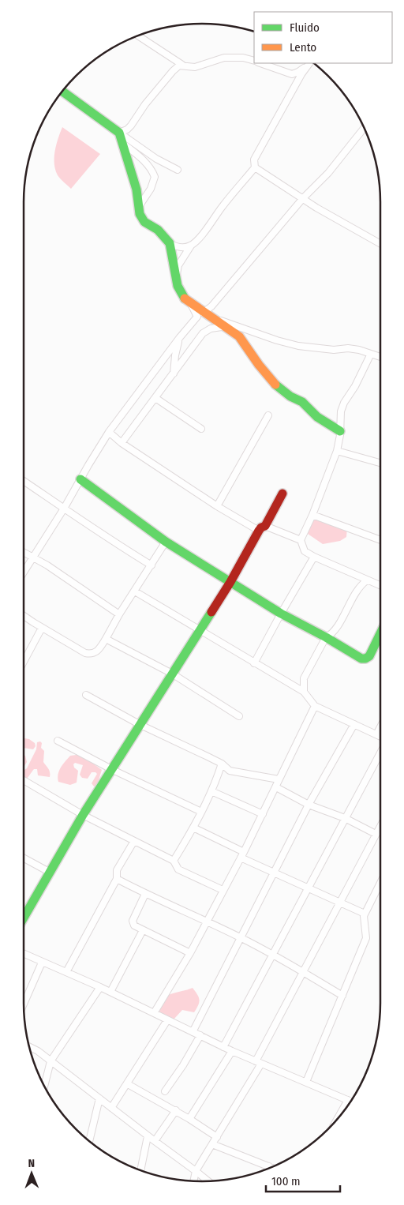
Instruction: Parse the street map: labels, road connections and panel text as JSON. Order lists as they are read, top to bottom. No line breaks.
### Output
{"legend":["Fluido","Lento"],"scale_bar":"100 m","north":"top"}
